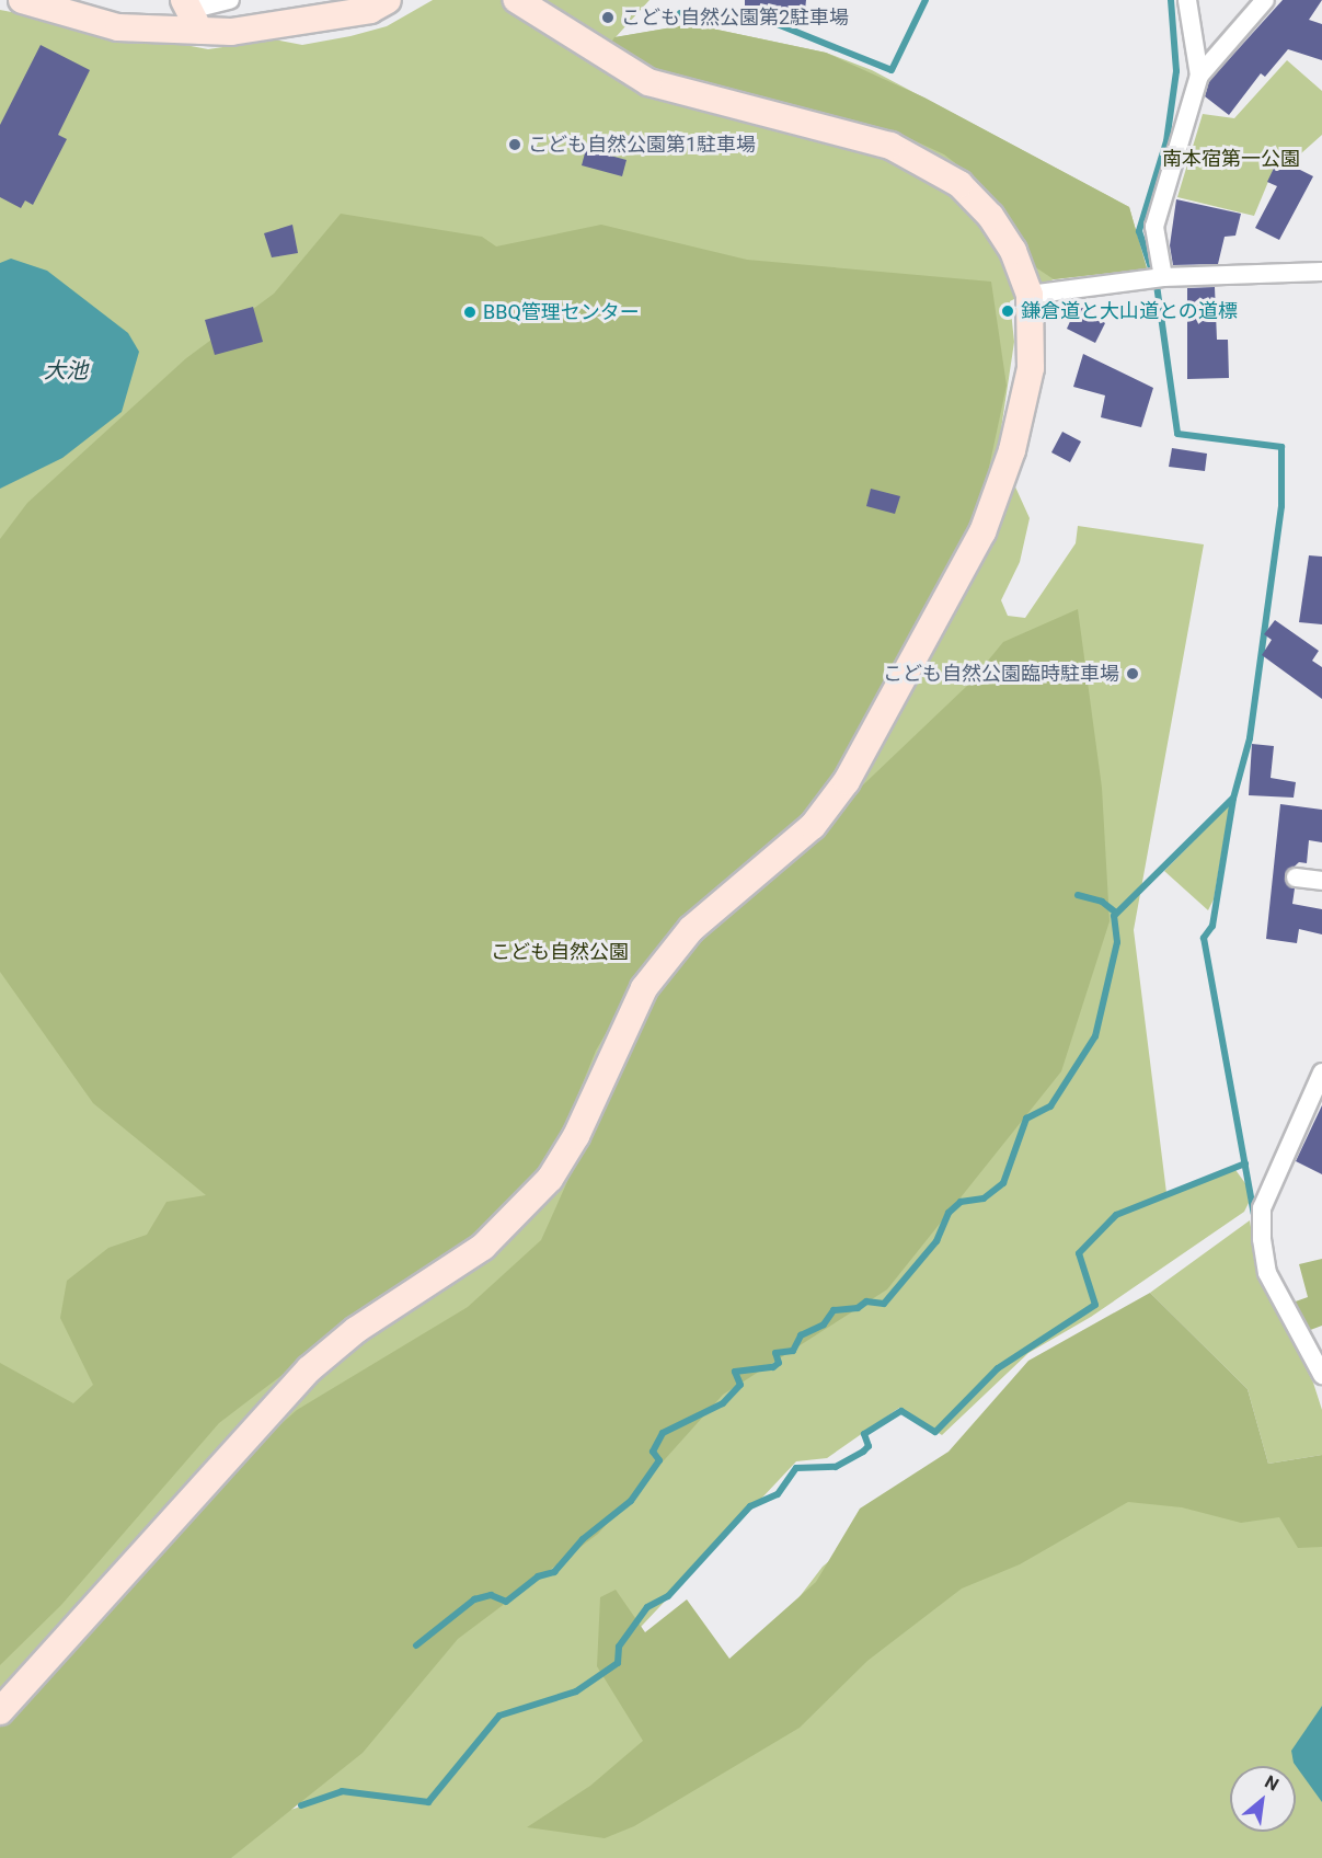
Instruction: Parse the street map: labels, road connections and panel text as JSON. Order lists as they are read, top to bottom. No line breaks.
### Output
{"water":["大池"],"parks":["南本宿第一公園","こども自然公園"],"places":["こども自然公園第2駐車場","こども自然公園第1駐車場","鎌倉道と大山道との道標","BBQ管理センター","こども自然公園臨時駐車場"],"north":"top right"}
